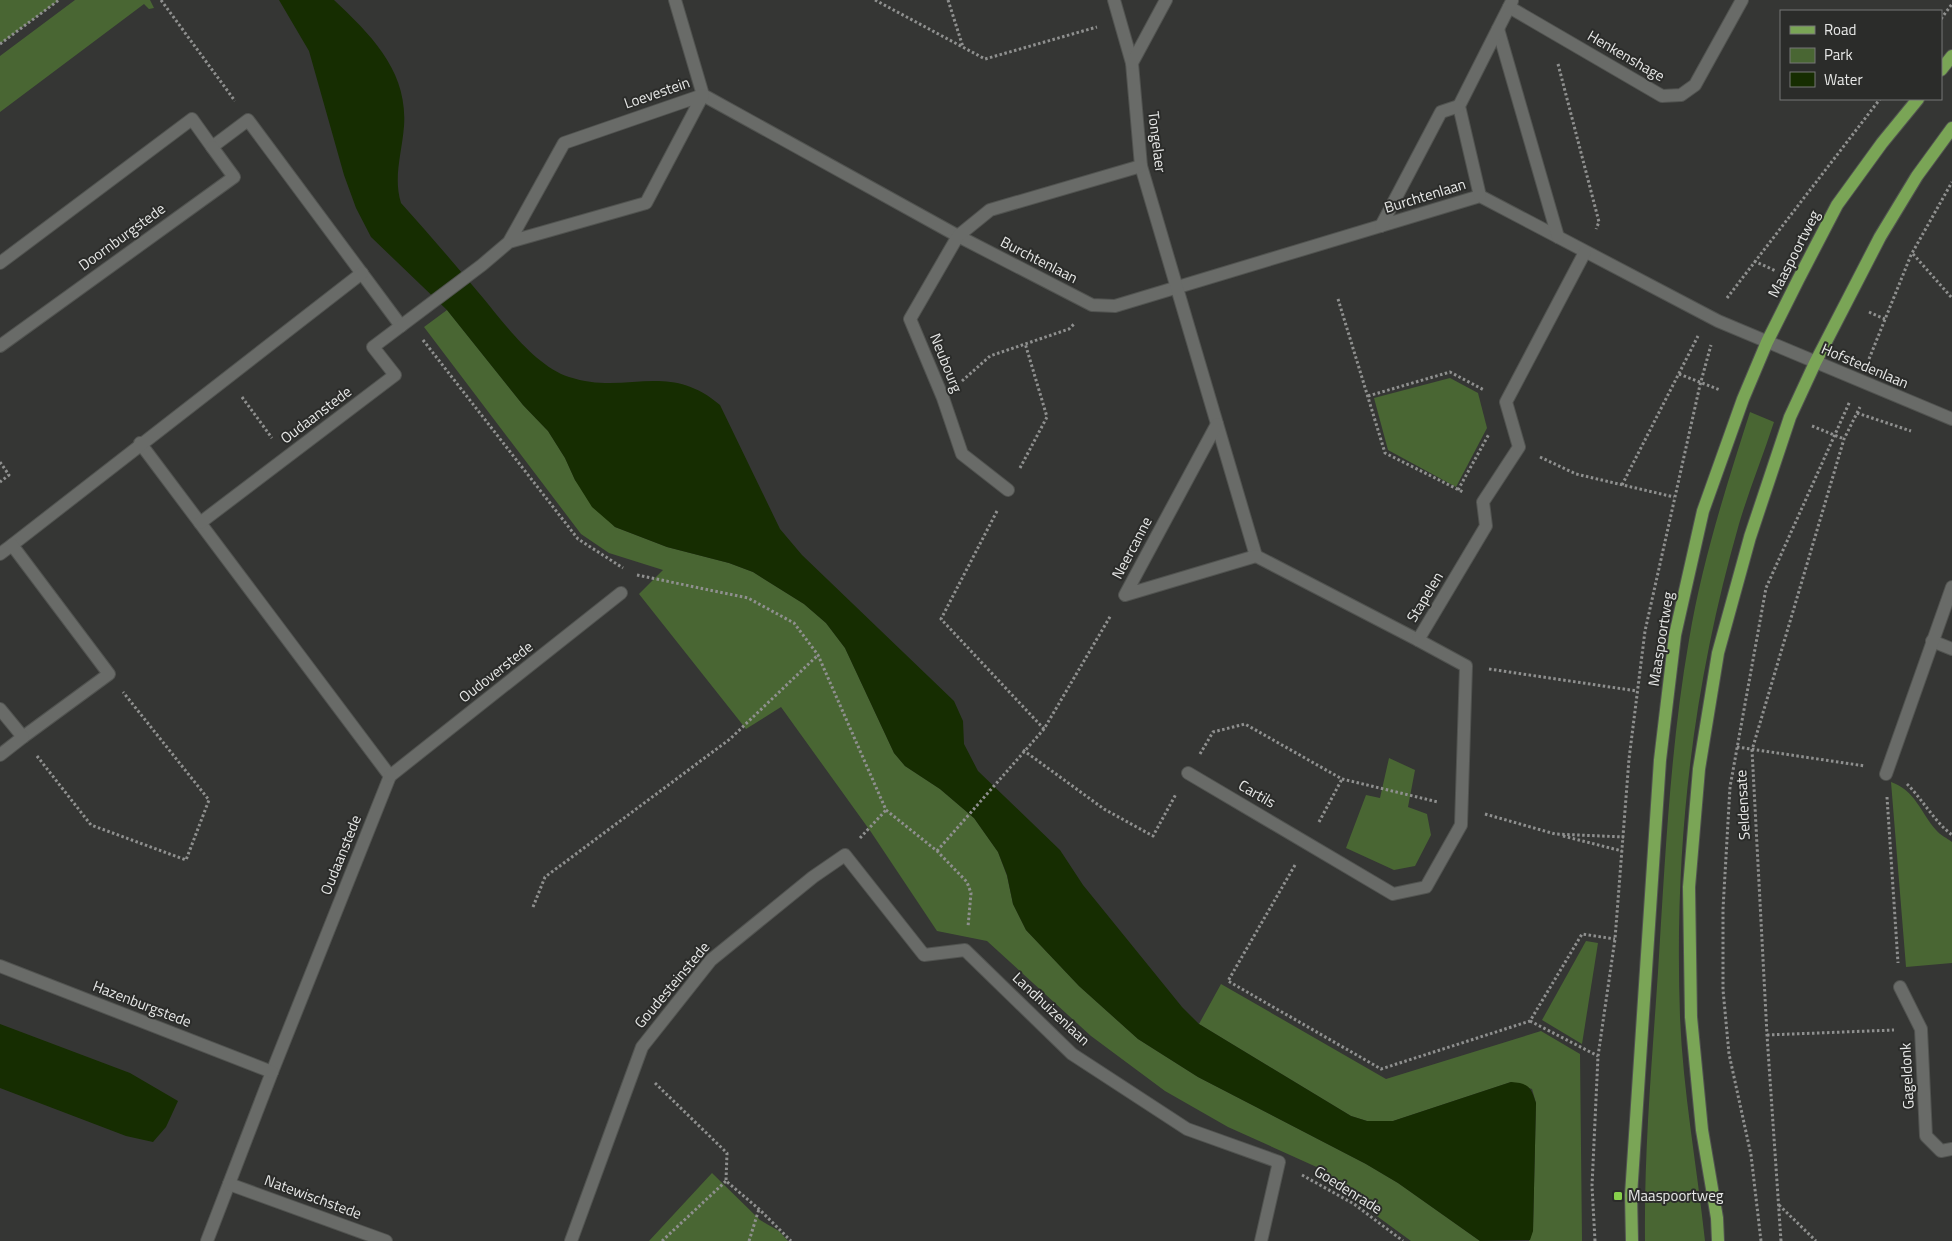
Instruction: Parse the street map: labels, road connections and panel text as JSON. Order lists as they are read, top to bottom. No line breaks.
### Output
{"streets":{"main road":["Maaspoortweg"],"street":["Henkenshage","Loevestein","Tongelaer","Burchtenlaan","Doornburgstede","Neubourg","Hofstedenlaan","Oudaanstede","Neercanne","Stapelen","Oudoverstede","Cartils","Goudesteinstede","Hazenburgstede","Landhuizenlaan","Gageldonk","Natewischstede"],"path":["Seldensate","Goedenrade"]},"crossings":[["Loevestein","Burchtenlaan"],["Loevestein","Oudaanstede"],["Tongelaer","Burchtenlaan"],["Burchtenlaan","Maaspoortweg"],["Burchtenlaan","Neubourg"],["Burchtenlaan","Hofstedenlaan"],["Maaspoortweg","Hofstedenlaan"],["Hofstedenlaan","Seldensate"],["Oudaanstede","Oudoverstede"],["Oudaanstede","Hazenburgstede"],["Oudaanstede","Natewischstede"],["Landhuizenlaan","Goedenrade"]],"places":{"transit":["Maaspoortweg"]},"legend":["Road","Park","Water"]}
